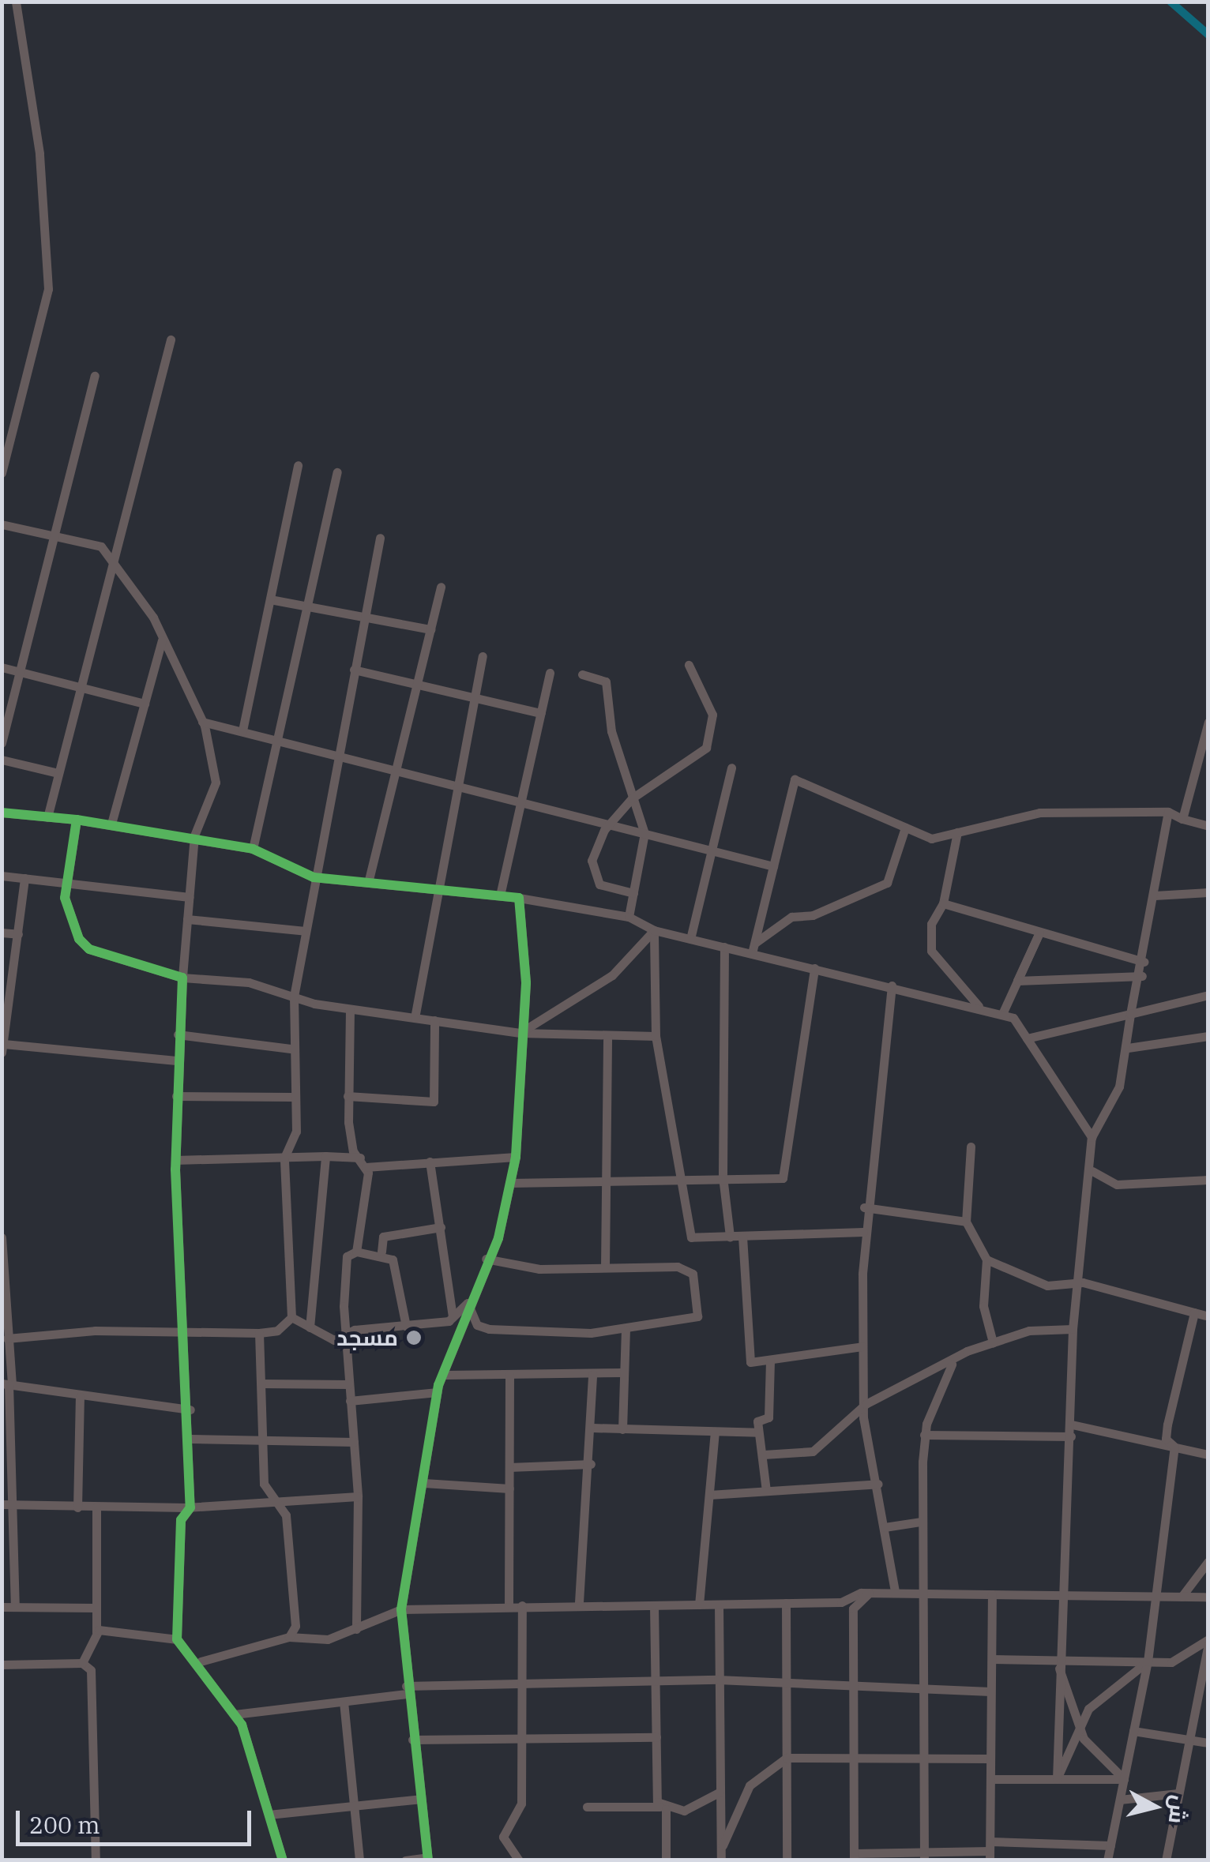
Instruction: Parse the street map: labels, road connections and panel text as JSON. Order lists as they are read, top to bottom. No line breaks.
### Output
{"places":["مسجد"],"scale_bar":"200 m","north":"right"}
